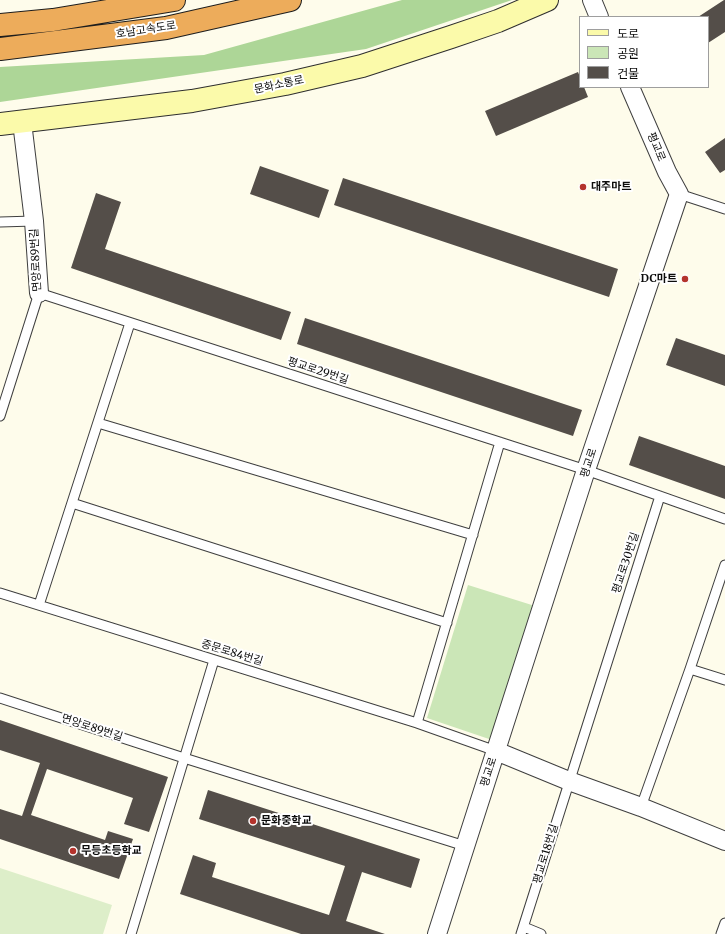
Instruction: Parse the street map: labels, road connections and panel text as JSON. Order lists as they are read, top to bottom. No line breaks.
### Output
{"streets":{"highway":["호남고속도로"],"street":["문화소통로","평교로","면앙로89번길"],"lane":["평교로29번길","평교로30번길","중문로84번길","평교로18번길"]},"crossings":[["문화소통로","면앙로89번길"],["평교로","평교로29번길"],["평교로","중문로84번길"],["면앙로89번길","평교로29번길"],["평교로30번길","평교로18번길"]],"places":["대주마트","DC마트","문화중학교","무등초등학교"],"legend":["도로","공원","건물"]}
